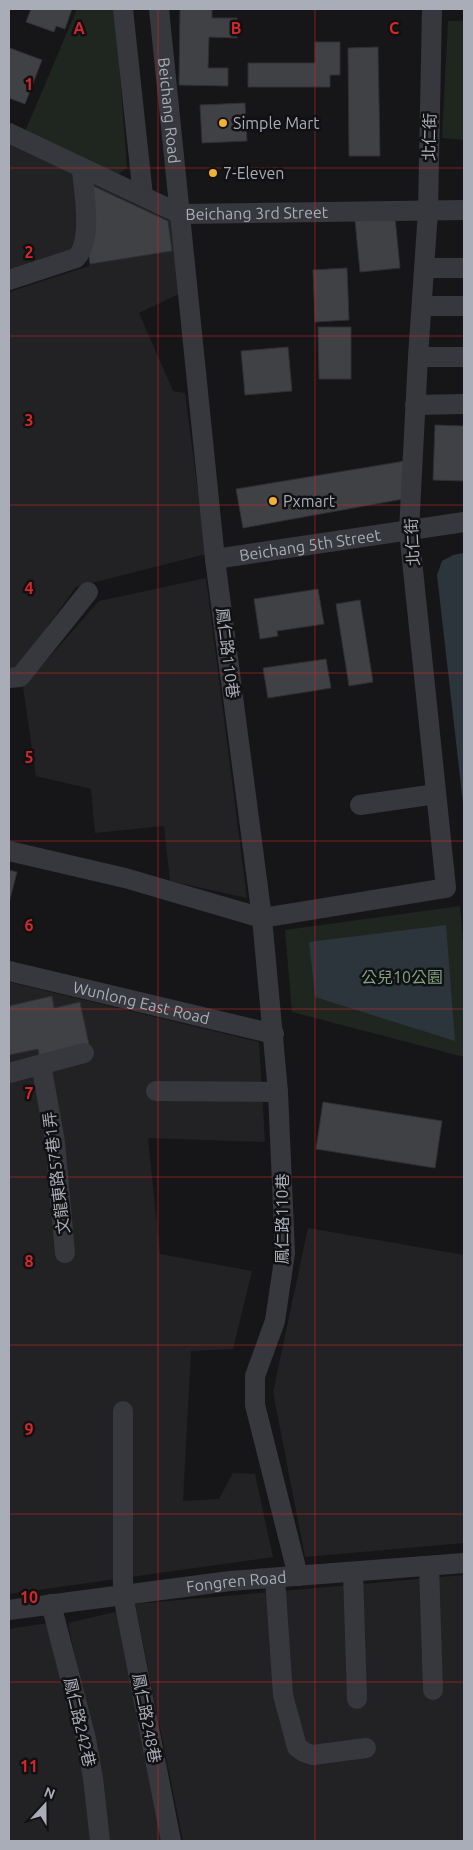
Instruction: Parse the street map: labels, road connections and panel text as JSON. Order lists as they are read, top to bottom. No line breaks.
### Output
{"streets":{"street":["Beichang Road","北仁街","Beichang 3rd Street","Beichang 5th Street","鳳仁路110巷","Wunlong East Road","文龍東路57巷1弄","Fongren Road","鳳仁路248巷","鳳仁路242巷"]},"crossings":[["Beichang Road","Beichang 3rd Street"],["Beichang Road","鳳仁路110巷"],["北仁街","Beichang 3rd Street"],["北仁街","Beichang 5th Street"],["北仁街","鳳仁路110巷"],["Beichang 3rd Street","鳳仁路110巷"],["Beichang 5th Street","鳳仁路110巷"],["鳳仁路110巷","Wunlong East Road"],["鳳仁路110巷","Fongren Road"],["Fongren Road","鳳仁路248巷"],["Fongren Road","鳳仁路242巷"]],"parks":["公兒10公園"],"places":["Simple Mart","7-Eleven","Pxmart"],"north":"top","grid":{"columns":["A","B","C"],"rows":["1","2","3","4","5","6","7","8","9","10","11"]}}
